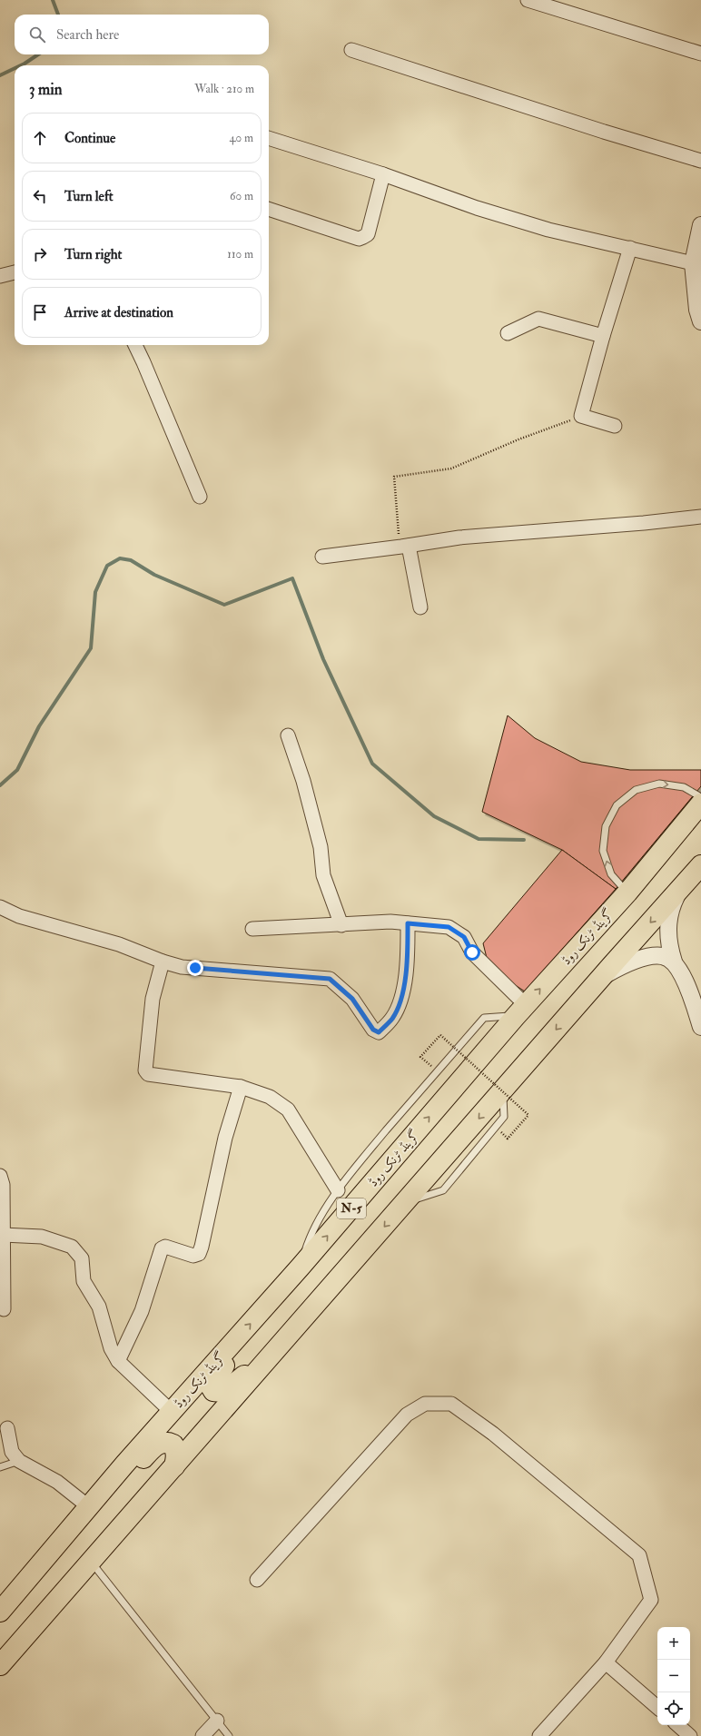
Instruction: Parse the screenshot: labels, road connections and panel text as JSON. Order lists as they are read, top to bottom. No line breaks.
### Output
{"streets":{"highway":["گرینڈ ٹرنک روڈ","N-5"]},"page":{"search":"Search here","heading":["3 min","Walk · 210 m"],"list":[["Continue","40 m"],["Turn left","60 m"],["Turn right","110 m"],"Arrive at destination"],"map_buttons":["+","−"]}}
